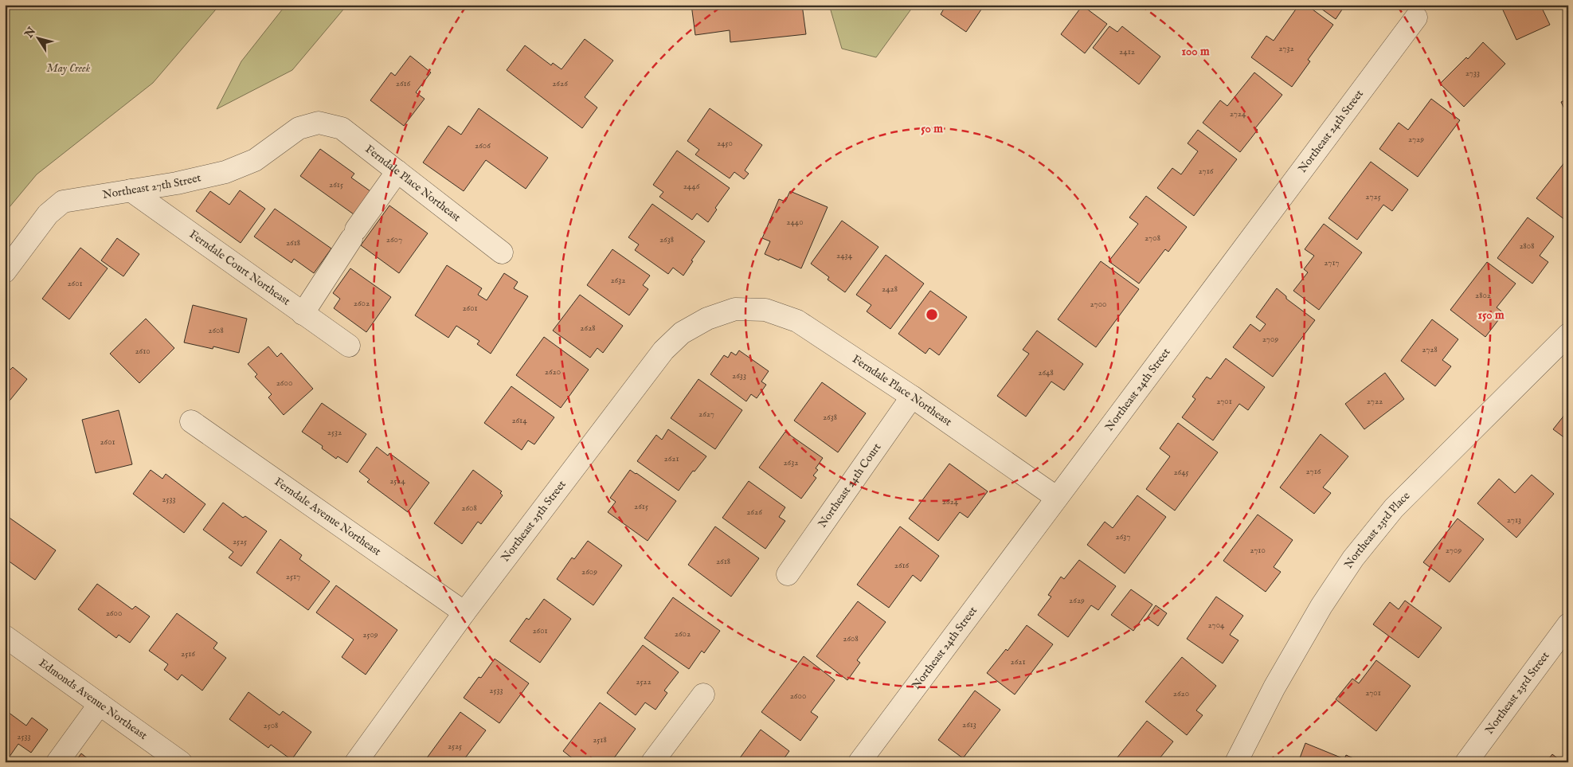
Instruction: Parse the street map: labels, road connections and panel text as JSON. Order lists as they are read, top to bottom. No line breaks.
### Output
{"streets":{"street":["Northeast 24th Street","Ferndale Place Northeast","Northeast 27th Street","Ferndale Court Northeast","Northeast 24th Court","Ferndale Avenue Northeast","Northeast 25th Street","Northeast 23rd Place","Northeast 23rd Street","Edmonds Avenue Northeast"]},"crossings":[["Northeast 24th Street","Ferndale Place Northeast"],["Ferndale Place Northeast","Northeast 27th Street"],["Ferndale Place Northeast","Northeast 24th Court"],["Ferndale Place Northeast","Northeast 25th Street"],["Northeast 27th Street","Ferndale Court Northeast"],["Ferndale Avenue Northeast","Northeast 25th Street"]],"parks":["May Creek"],"house_numbers":["2732","2412","2733","2616","2626","2724","2729","2450","2606","2716","2615","2446","2725","2440","2708","2607","2638","2618","2808","2434","2717","2632","2601","2428","2802","2602","2700","2601","2628","2608","2709","2728","2610","2620","2648","2633","2600","2701","2722","2627","2638","2614","2532","2601","2621","2632","2716","2645","2524","2533","2624","2615","2608","2626","2713","2637","2525","2710","2709","2618","2616","2609","2517","2629","2600","2704","2601","2602","2509","2608","2516","2621","2522","2533","2701","2620","2600","2613","2508","2533","2518","2525"],"north":"top left","rings":["100 m","50 m","150 m"]}
